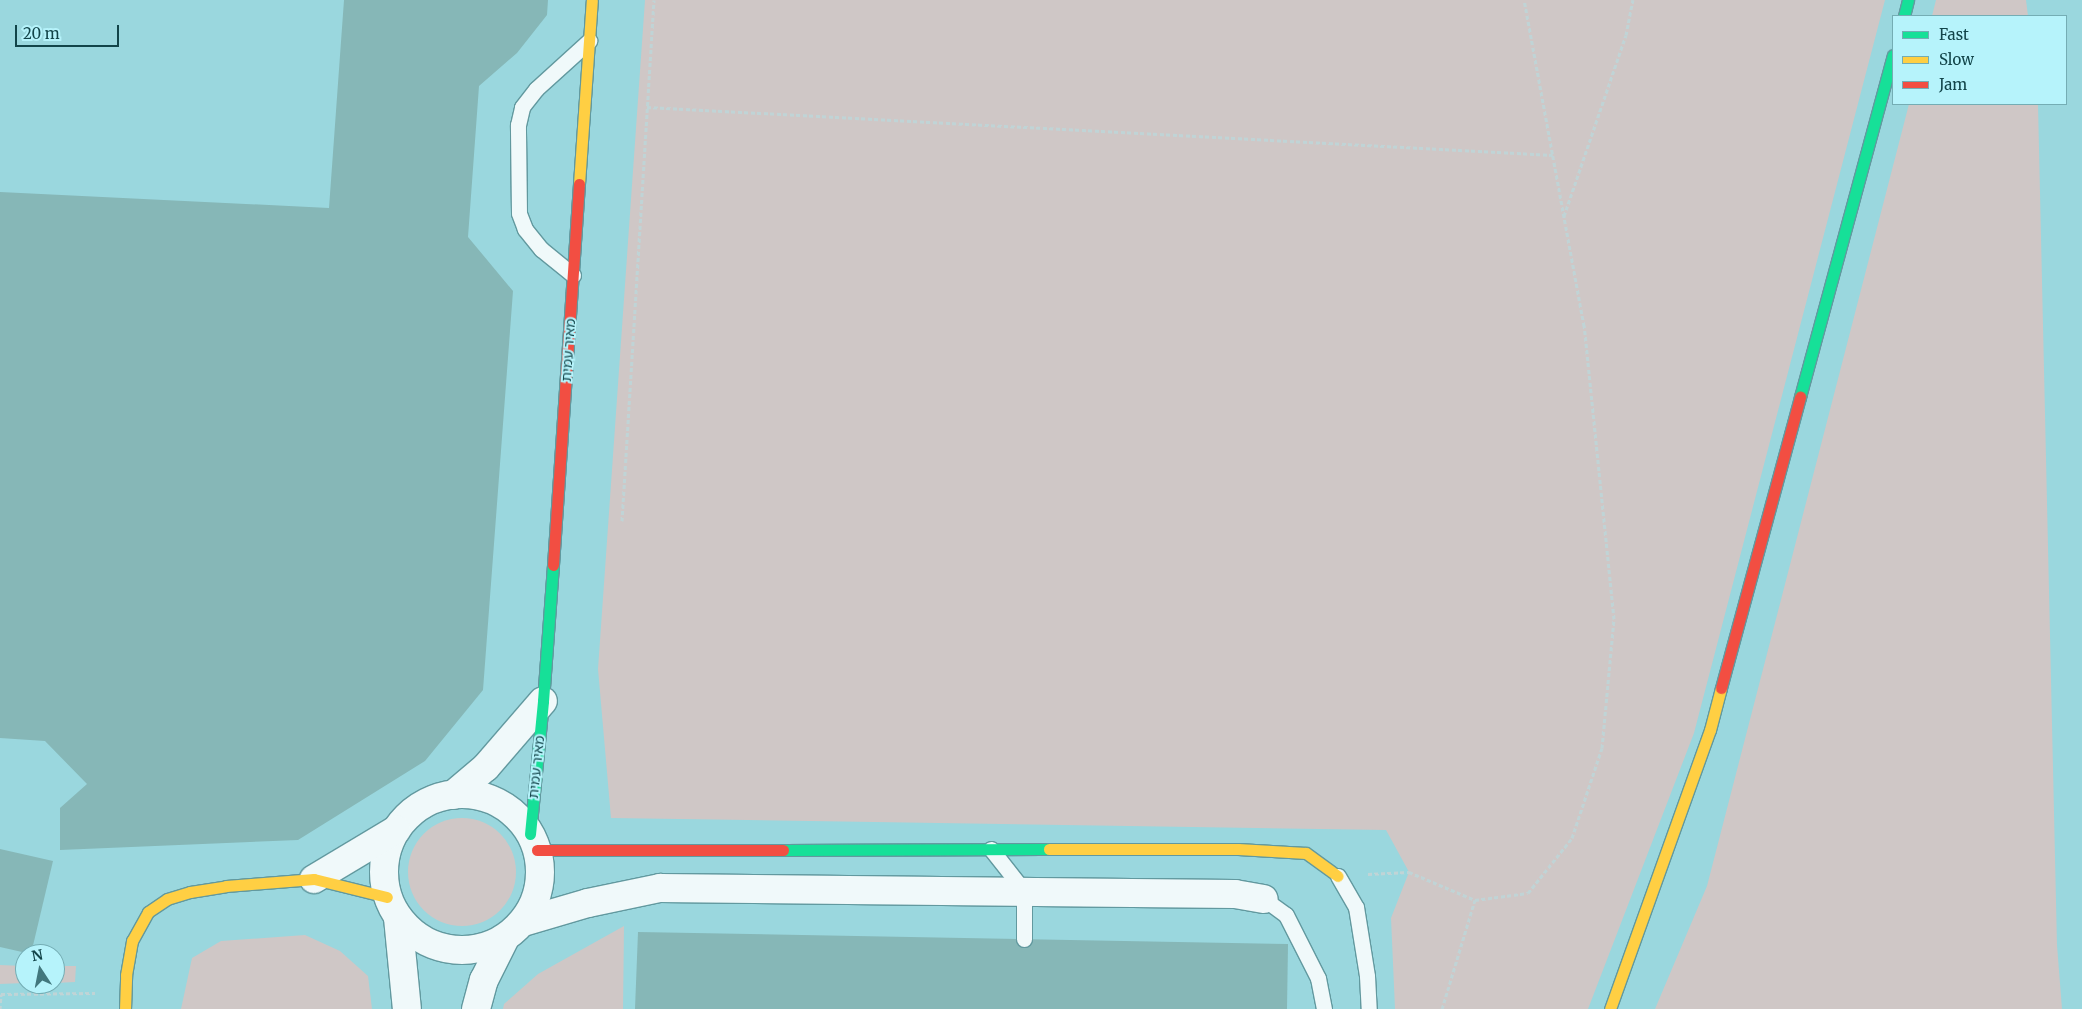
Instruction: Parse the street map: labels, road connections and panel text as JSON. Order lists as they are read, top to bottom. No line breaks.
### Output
{"streets":{"main road":["מאיר עמית"]},"legend":["Fast","Slow","Jam"],"scale_bar":"20 m","north":"top"}
